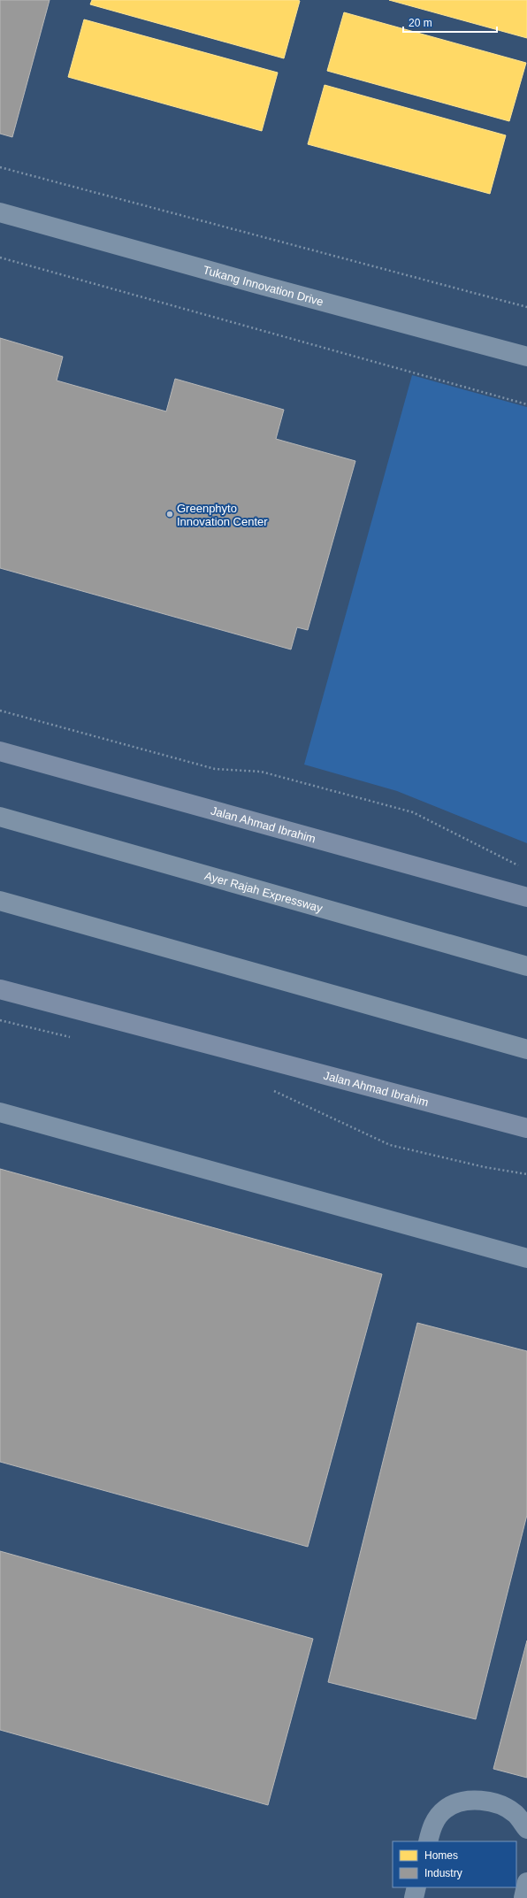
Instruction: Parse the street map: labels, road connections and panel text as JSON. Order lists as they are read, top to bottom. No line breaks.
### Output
{"streets":{"highway":["Ayer Rajah Expressway"],"main road":["Jalan Ahmad Ibrahim"],"street":["Tukang Innovation Drive"]},"places":["Greenphyto Innovation Center"],"legend":["Homes","Industry"],"scale_bar":"20 m"}
